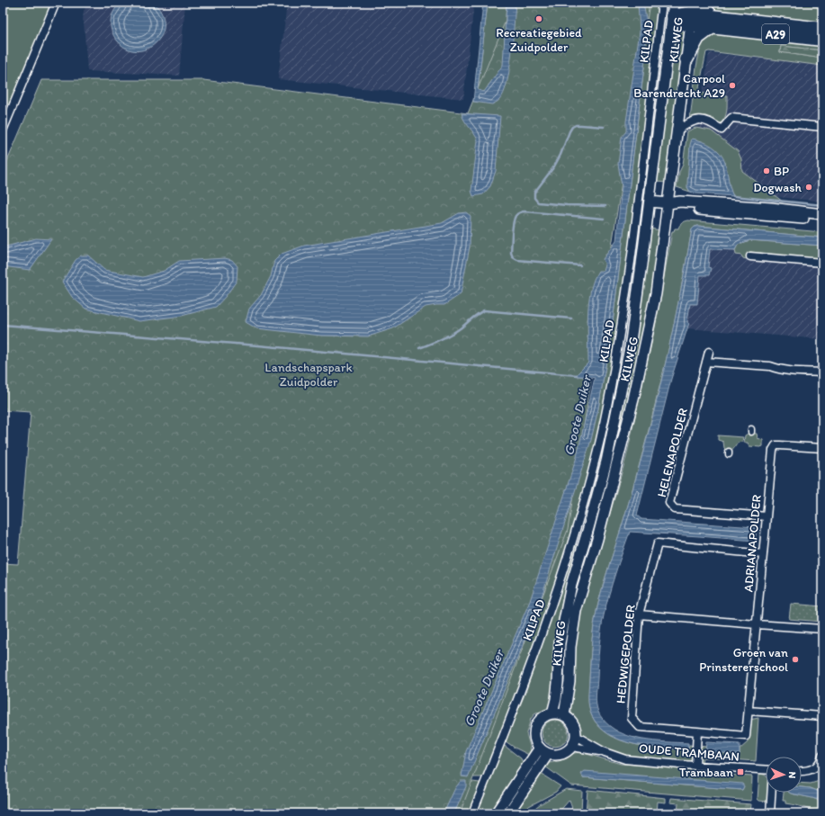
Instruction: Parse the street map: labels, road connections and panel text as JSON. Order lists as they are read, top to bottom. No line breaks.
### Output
{"streets":{"highway":["A29"],"main road":["KILWEG"],"street":["KILPAD","HELENAPOLDER","ADRIANAPOLDER","HEDWIGEPOLDER","OUDE TRAMBAAN"]},"crossings":[["A29","KILWEG"],["HELENAPOLDER","ADRIANAPOLDER"],["ADRIANAPOLDER","HEDWIGEPOLDER"]],"water":["Groote Duiker"],"parks":["Landschapspark Zuidpolder"],"places":{"other":["Recreatiegebied Zuidpolder","Carpool Barendrecht A29","BP","Dogwash","Groen van Prinstererschool"],"transit":["Trambaan"]},"north":"right"}
